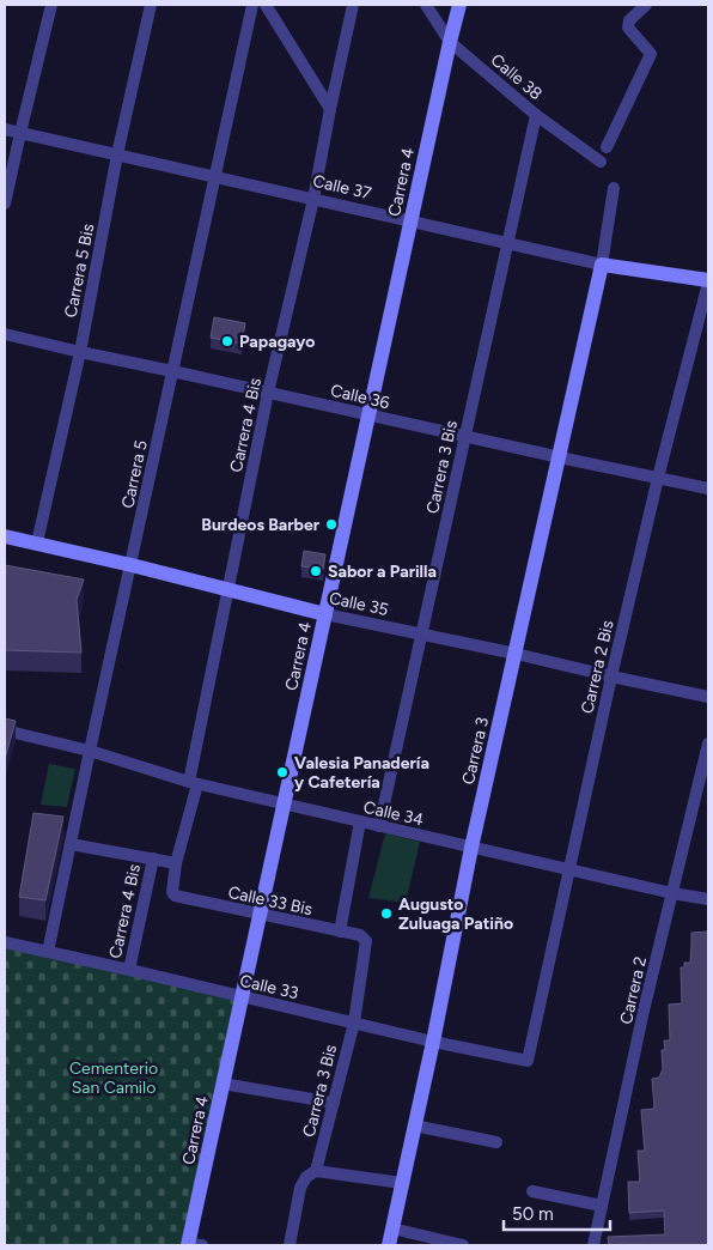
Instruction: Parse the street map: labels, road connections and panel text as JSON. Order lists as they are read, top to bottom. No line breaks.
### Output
{"streets":{"street":["Calle 38","Carrera 4","Calle 37","Carrera 5 Bis","Calle 36","Carrera 4 Bis","Carrera 3 Bis","Carrera 5","Calle 35","Carrera 2 Bis","Carrera 3","Calle 34","Calle 33 Bis","Calle 33","Carrera 2"]},"crossings":[["Calle 38","Carrera 4"],["Calle 38","Carrera 3 Bis"],["Carrera 4","Calle 37"],["Carrera 4","Calle 36"],["Carrera 4","Calle 35"],["Carrera 4","Calle 34"],["Carrera 4","Calle 33 Bis"],["Carrera 4","Calle 33"],["Calle 37","Carrera 5 Bis"],["Calle 37","Carrera 4 Bis"],["Calle 37","Carrera 3 Bis"],["Calle 37","Carrera 5"],["Calle 37","Carrera 2 Bis"],["Calle 37","Carrera 3"],["Carrera 5 Bis","Calle 36"],["Carrera 5 Bis","Calle 35"],["Calle 36","Carrera 4 Bis"],["Calle 36","Carrera 3 Bis"],["Calle 36","Carrera 5"],["Calle 36","Carrera 2 Bis"],["Calle 36","Carrera 3"],["Carrera 4 Bis","Calle 35"],["Carrera 4 Bis","Calle 34"],["Carrera 4 Bis","Calle 33"],["Carrera 3 Bis","Calle 35"],["Carrera 3 Bis","Calle 34"],["Carrera 3 Bis","Calle 33 Bis"],["Carrera 3 Bis","Calle 33"],["Carrera 5","Calle 35"],["Carrera 5","Calle 34"],["Carrera 5","Calle 33"],["Calle 35","Carrera 2 Bis"],["Calle 35","Carrera 3"],["Carrera 2 Bis","Calle 34"],["Carrera 2 Bis","Calle 33"],["Carrera 3","Calle 34"],["Carrera 3","Calle 33"],["Calle 34","Carrera 2"]],"parks":["Cementerio San Camilo"],"places":["Papagayo","Burdeos Barber","Sabor a Parilla","Valesia Panadería y Cafetería","Augusto Zuluaga Patiño"],"scale_bar":"50 m"}
